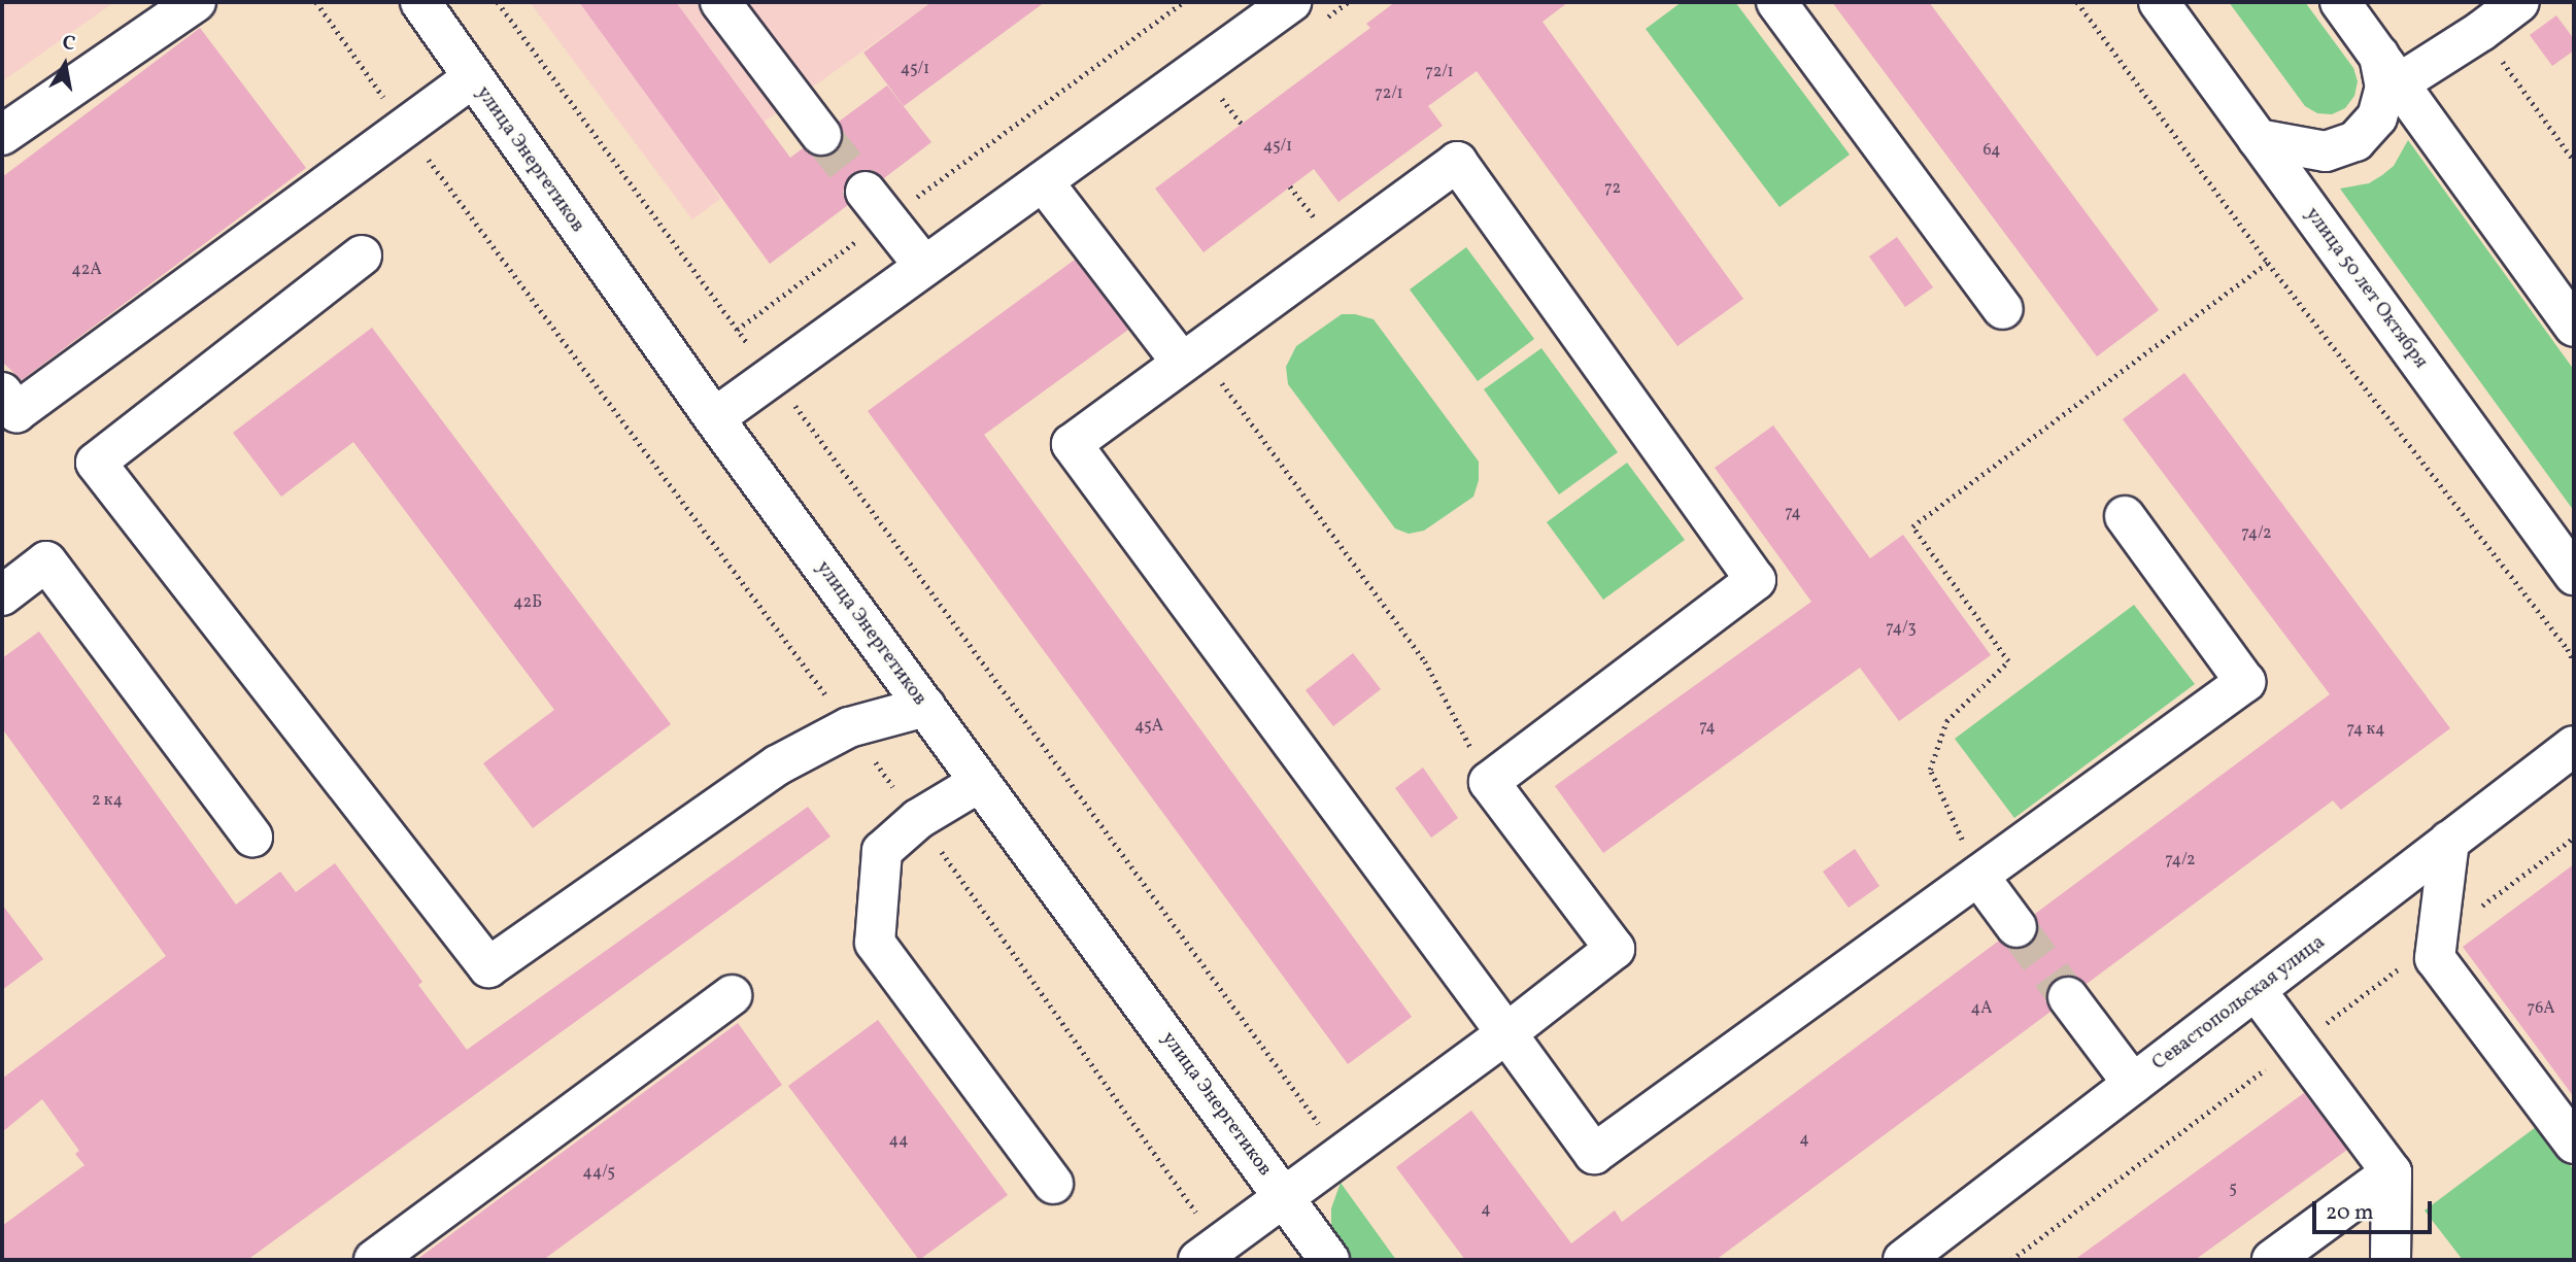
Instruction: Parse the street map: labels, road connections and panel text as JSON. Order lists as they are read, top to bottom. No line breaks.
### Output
{"streets":{"street":["улица Энергетиков","улица 50 лет Октября","Севастопольская улица"]},"house_numbers":["45/1","72/1","72/1","45/1","64","72","42А","74","74/2","42Б","74/3","45А","74","74 к4","2 к4","74/2","4А","76А","4","44","44/5","5","4"],"scale_bar":"20 m","north":"top"}
